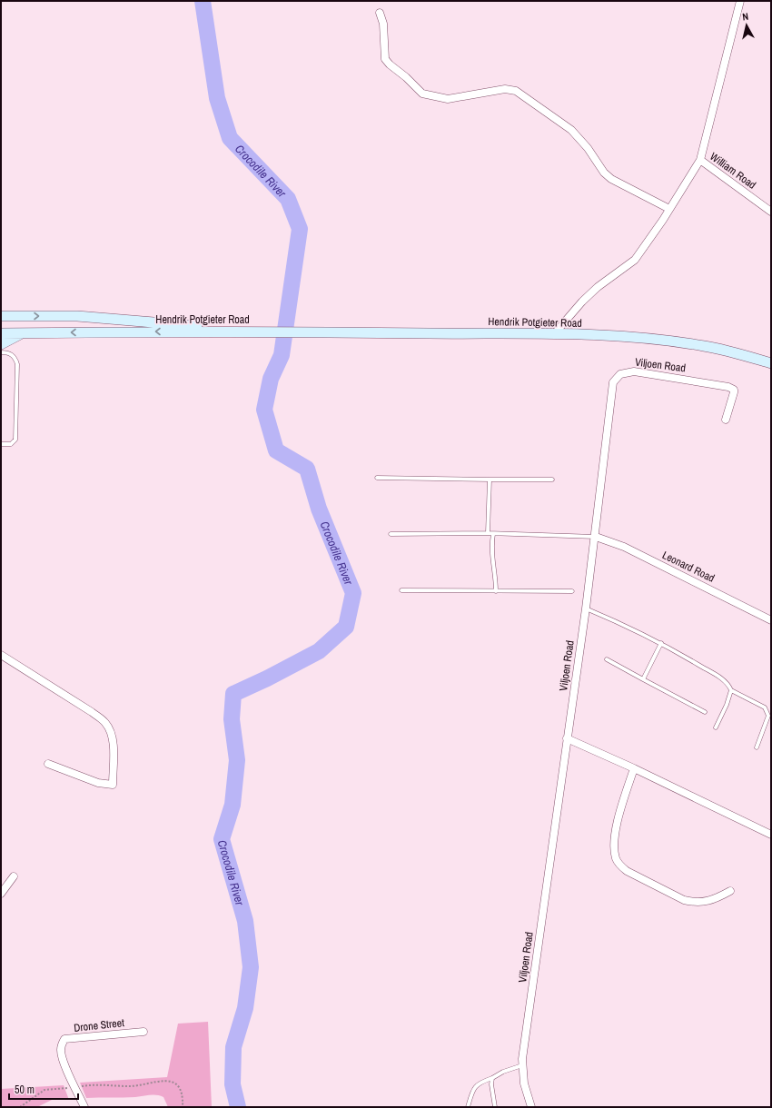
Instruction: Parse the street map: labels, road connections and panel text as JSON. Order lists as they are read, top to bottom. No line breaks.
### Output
{"streets":{"main road":["Hendrik Potgieter Road"],"street":["William Road","Viljoen Road","Leonard Road","Drone Street"]},"crossings":[["Viljoen Road","Leonard Road"]],"water":["Crocodile River"],"scale_bar":"50 m","north":"top"}
